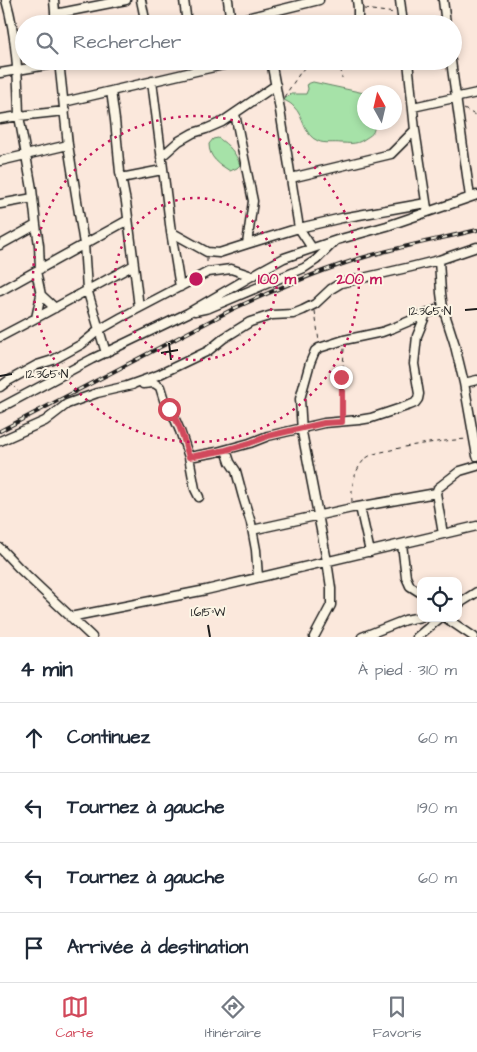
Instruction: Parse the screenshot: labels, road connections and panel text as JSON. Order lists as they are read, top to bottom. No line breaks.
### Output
{"north":"top","page":{"search":"Rechercher","heading":["4 min","À pied · 310 m"],"list":[["Continuez","60 m"],["Tournez à gauche","190 m"],["Tournez à gauche","60 m"],"Arrivée à destination"],"nav":["Carte","Itinéraire","Favoris"]},"coordinates":["12.365°N","1.615°W"],"rings":["100 m","200 m"]}
